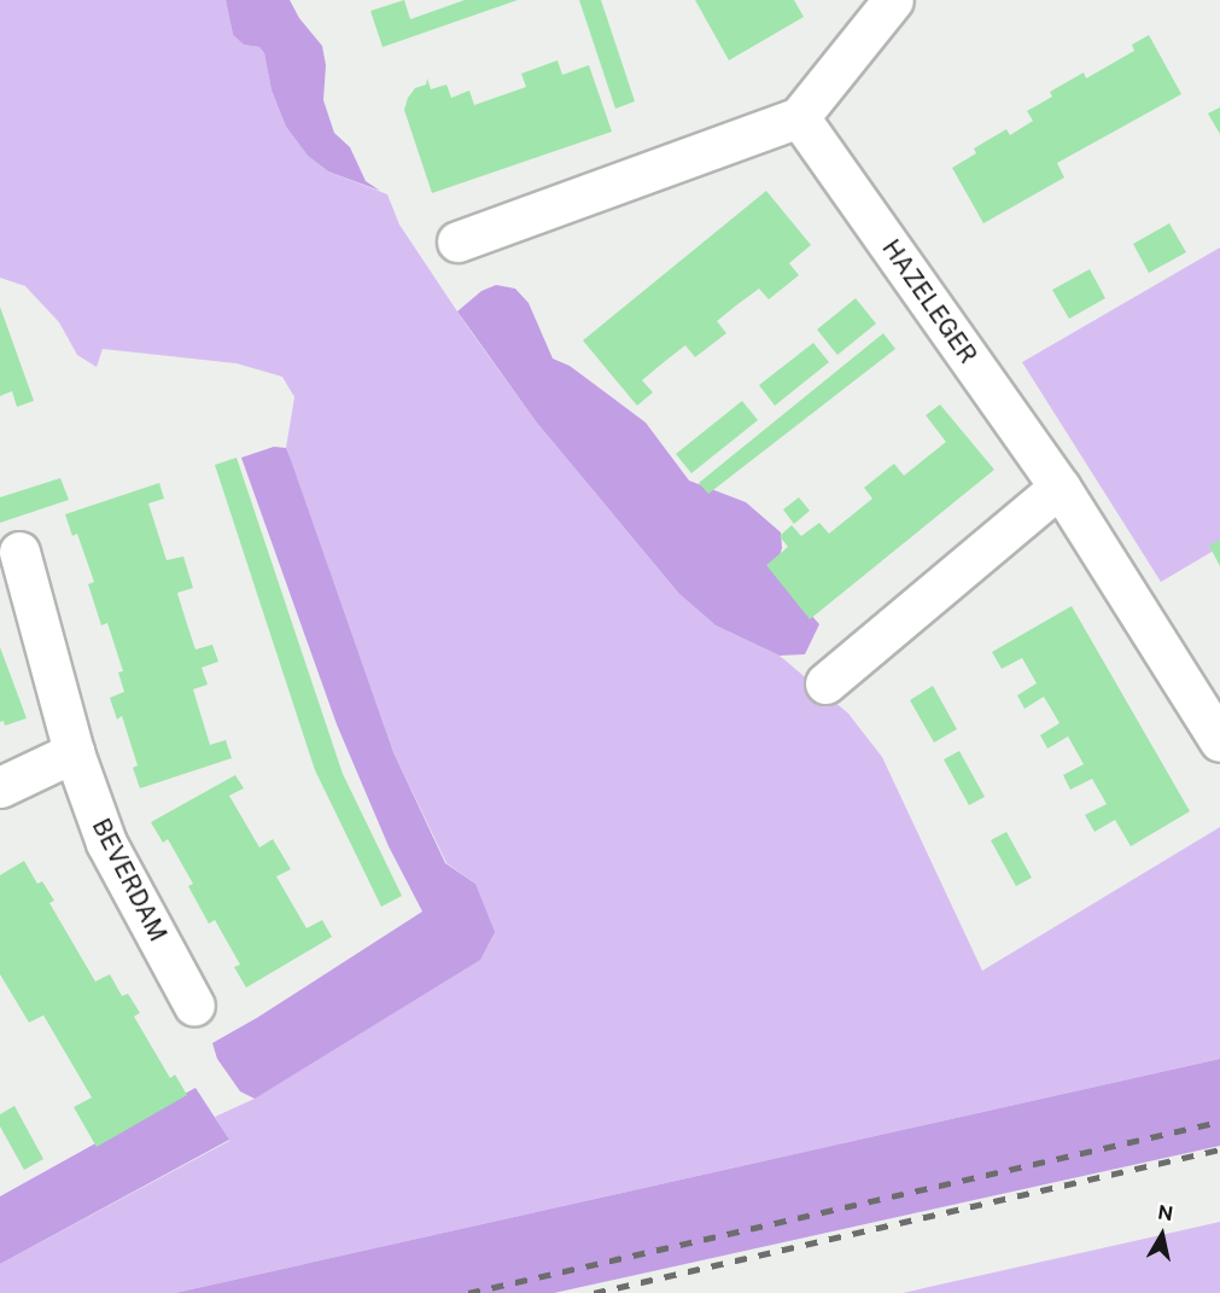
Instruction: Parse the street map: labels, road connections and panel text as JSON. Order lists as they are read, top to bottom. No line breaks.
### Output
{"streets":{"street":["HAZELEGER","BEVERDAM"]},"north":"top"}
